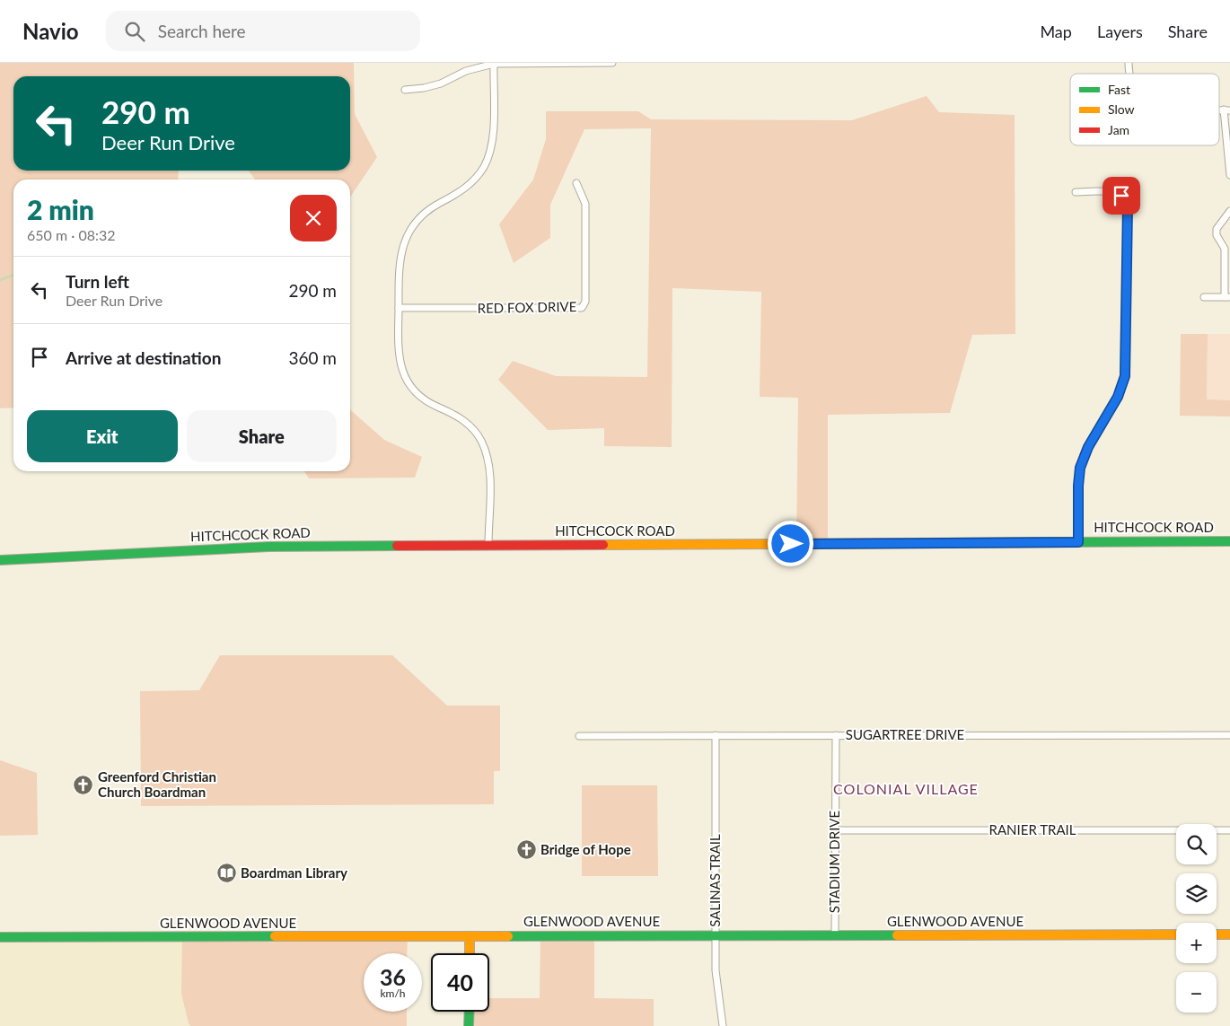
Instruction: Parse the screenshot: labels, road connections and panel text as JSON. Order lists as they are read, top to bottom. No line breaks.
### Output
{"streets":{"street":["RED FOX DRIVE","HITCHCOCK ROAD","SUGARTREE DRIVE","RANIER TRAIL","STADIUM DRIVE","SALINAS TRAIL","GLENWOOD AVENUE"]},"crossings":[["SUGARTREE DRIVE","STADIUM DRIVE"],["SUGARTREE DRIVE","SALINAS TRAIL"],["RANIER TRAIL","STADIUM DRIVE"],["STADIUM DRIVE","GLENWOOD AVENUE"],["SALINAS TRAIL","GLENWOOD AVENUE"]],"districts":["COLONIAL VILLAGE"],"places":{"church":["Greenford Christian Church Boardman","Bridge of Hope"],"library":["Boardman Library"]},"legend":["Fast","Slow","Jam"],"page":{"header":"Navio","search":"Search here","nav":["Map","Layers","Share"],"turn":["290 m","Deer Run Drive"],"heading":["2 min","650 m · 08:32"],"list":[{"name":"Turn left","note":"Deer Run Drive","value":"290 m"},{"name":"Arrive at destination","value":"360 m"}],"buttons":["Exit","Share"],"map_buttons":["+","−"],"speed":"36 km/h","limit":"40"}}
